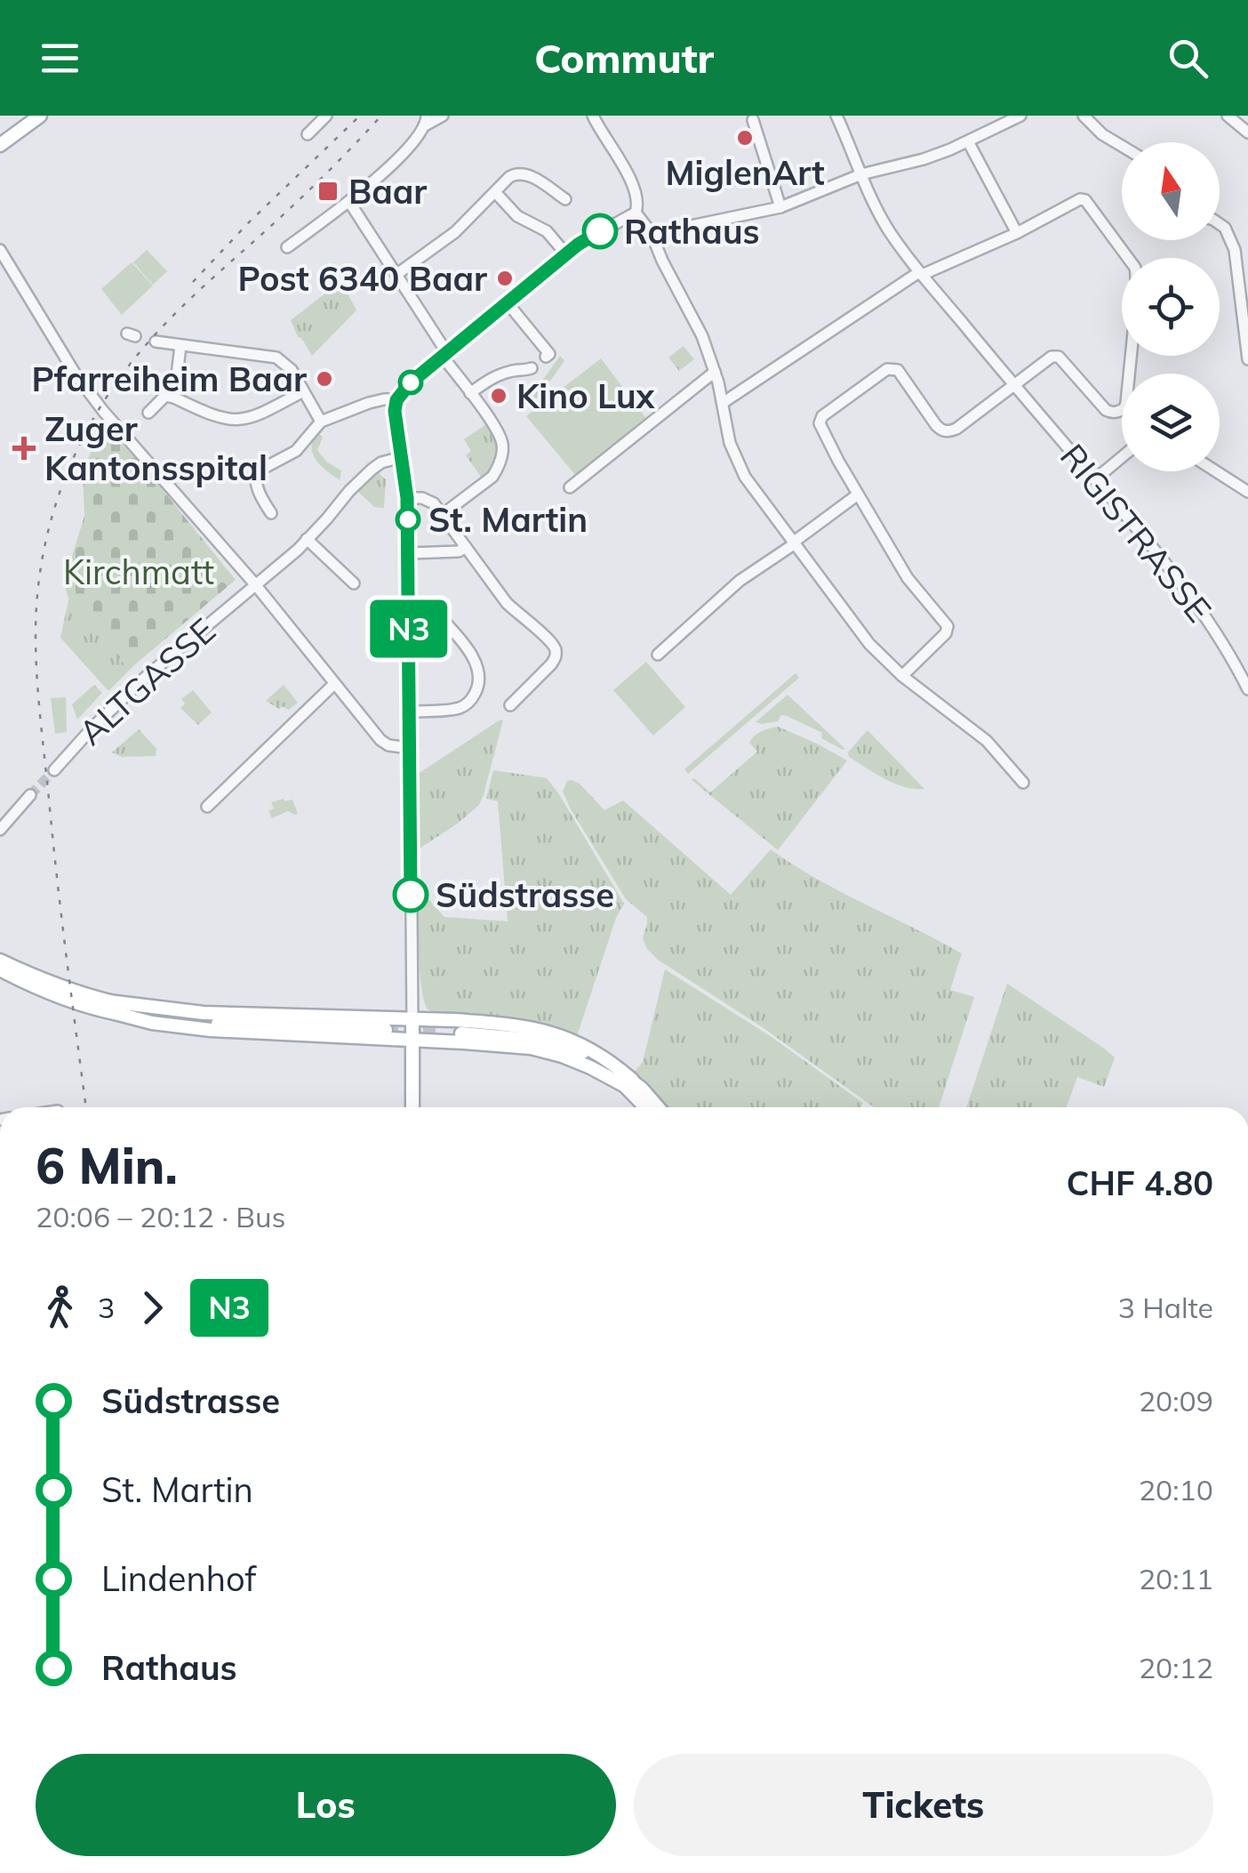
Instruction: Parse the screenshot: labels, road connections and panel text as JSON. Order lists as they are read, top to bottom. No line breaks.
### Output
{"streets":{"street":["RIGISTRASSE","ALTGASSE"]},"parks":["Kirchmatt"],"places":{"other":["MiglenArt","Rathaus","Post 6340 Baar","Pfarreiheim Baar","Kino Lux","St. Martin","Südstrasse"],"transit":["Baar"],"health":["Zuger Kantonsspital"]},"lines":["bus line N3"],"north":"top","page":{"header":"Commutr","on_map":"N3","heading":["6 Min.","20:06 – 20:12 · Bus","CHF 4.80"],"legs":["3","N3","3 Halte"],"list":[{"name":"Südstrasse","value":"20:09"},{"name":"St. Martin","value":"20:10"},{"name":"Lindenhof","value":"20:11"},{"name":"Rathaus","value":"20:12"}],"buttons":["Los","Tickets"]}}
